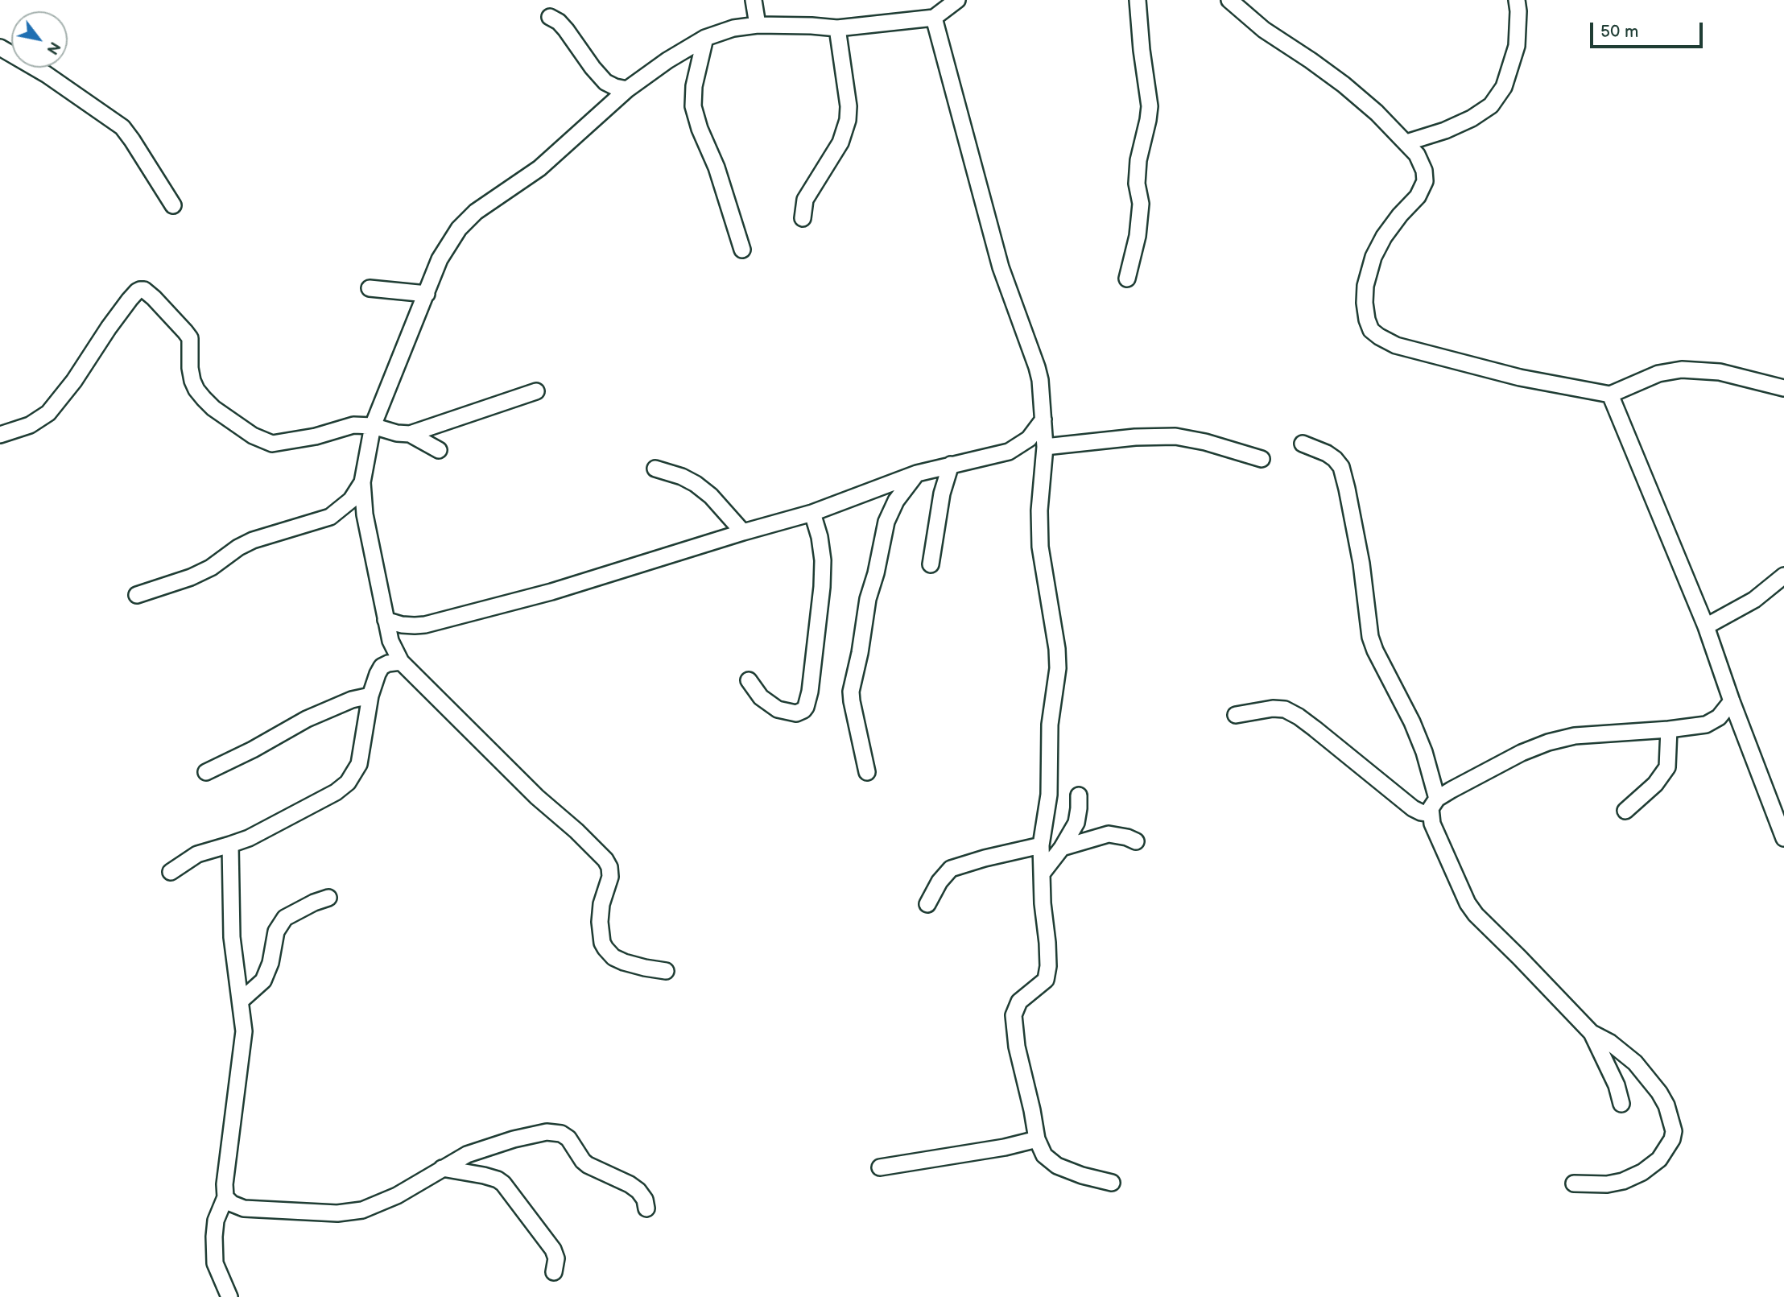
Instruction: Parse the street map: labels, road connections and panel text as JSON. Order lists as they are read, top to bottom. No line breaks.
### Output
{"scale_bar":"50 m","north":"bottom right"}
